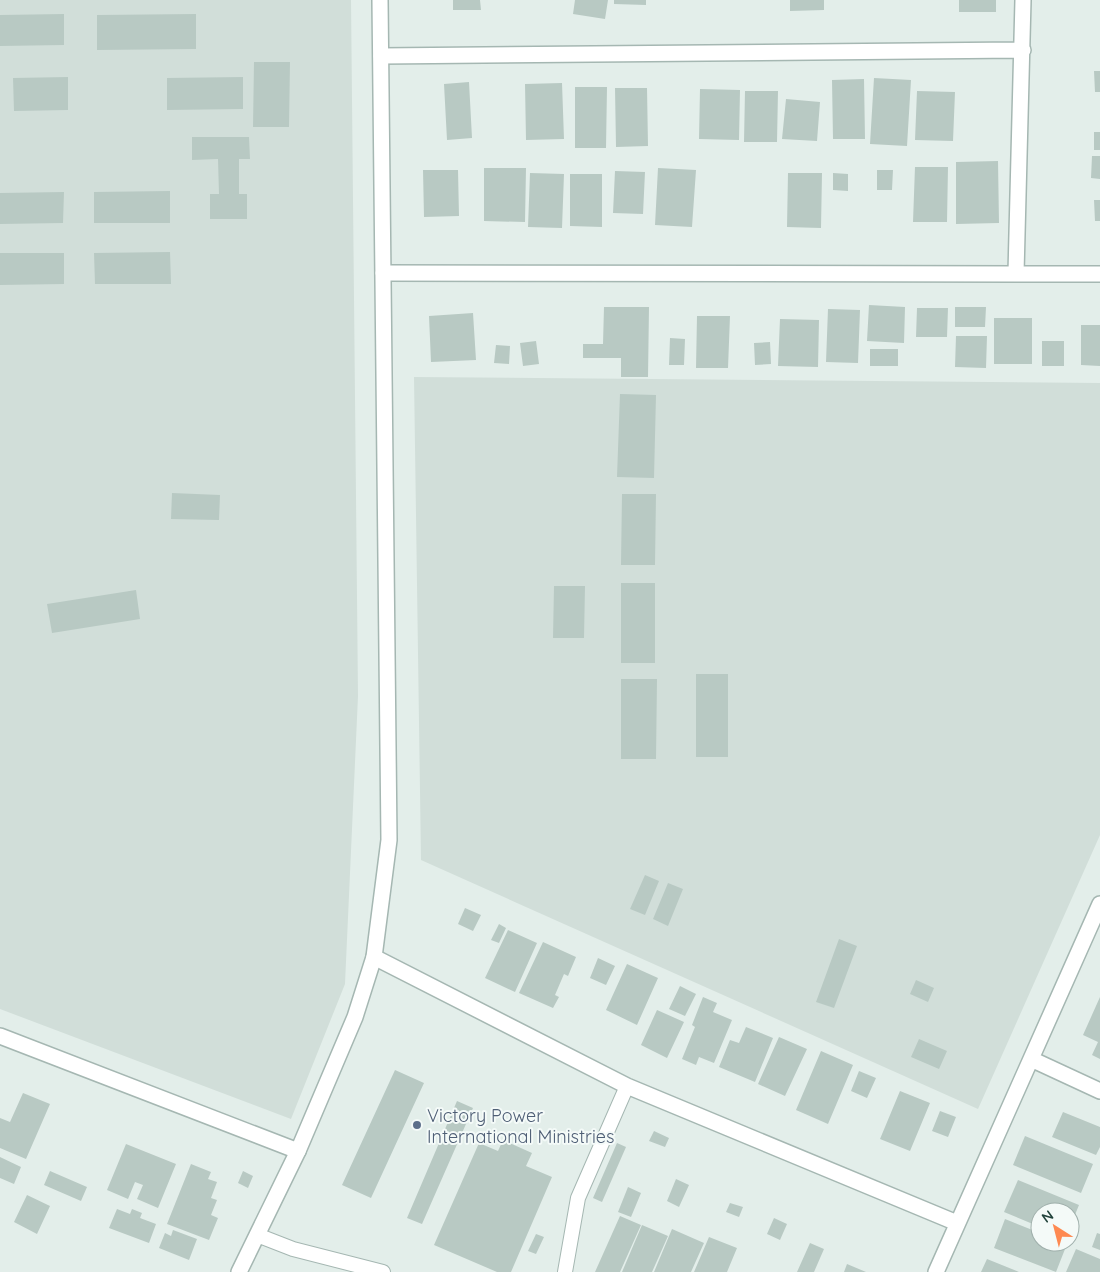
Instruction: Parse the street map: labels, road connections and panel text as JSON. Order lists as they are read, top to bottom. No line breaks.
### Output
{"places":["Victory Power International Ministries"],"north":"top left"}
